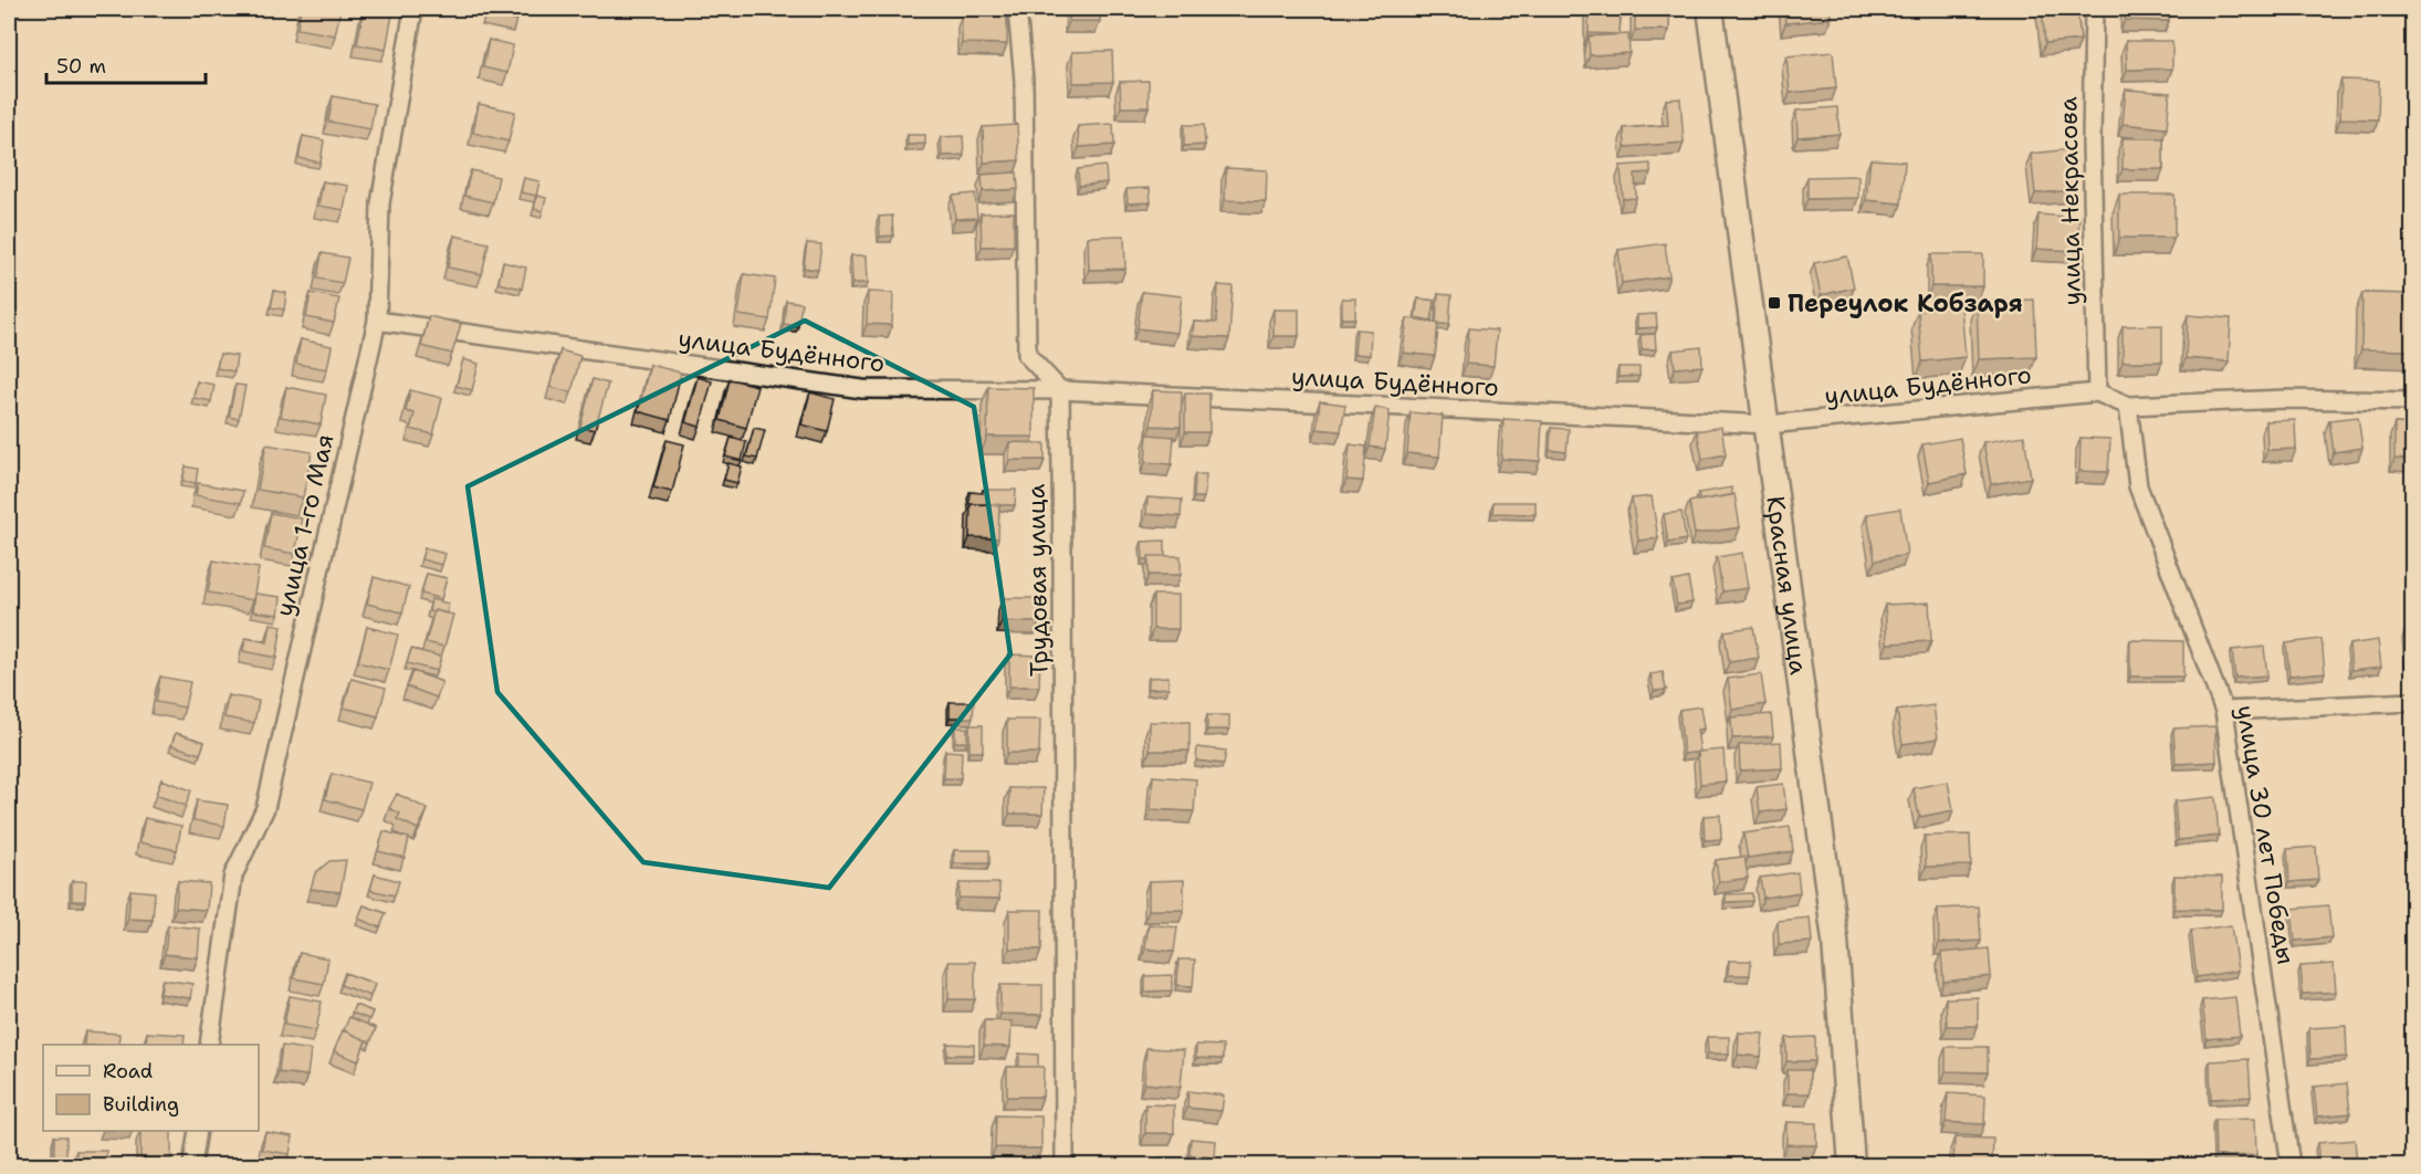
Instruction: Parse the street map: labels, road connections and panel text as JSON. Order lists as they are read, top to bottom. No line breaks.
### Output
{"streets":{"main road":["Красная улица"],"street":["улица Некрасова","улица Будённого","улица 1-го Мая","Трудовая улица","улица 30 лет Победы"]},"crossings":[["улица Некрасова","улица Будённого"],["улица Будённого","улица 1-го Мая"],["улица Будённого","Трудовая улица"],["улица Будённого","Красная улица"],["улица Будённого","улица 30 лет Победы"]],"places":{"transit":["Переулок Кобзаря"]},"legend":["Road","Building"],"scale_bar":"50 m"}
